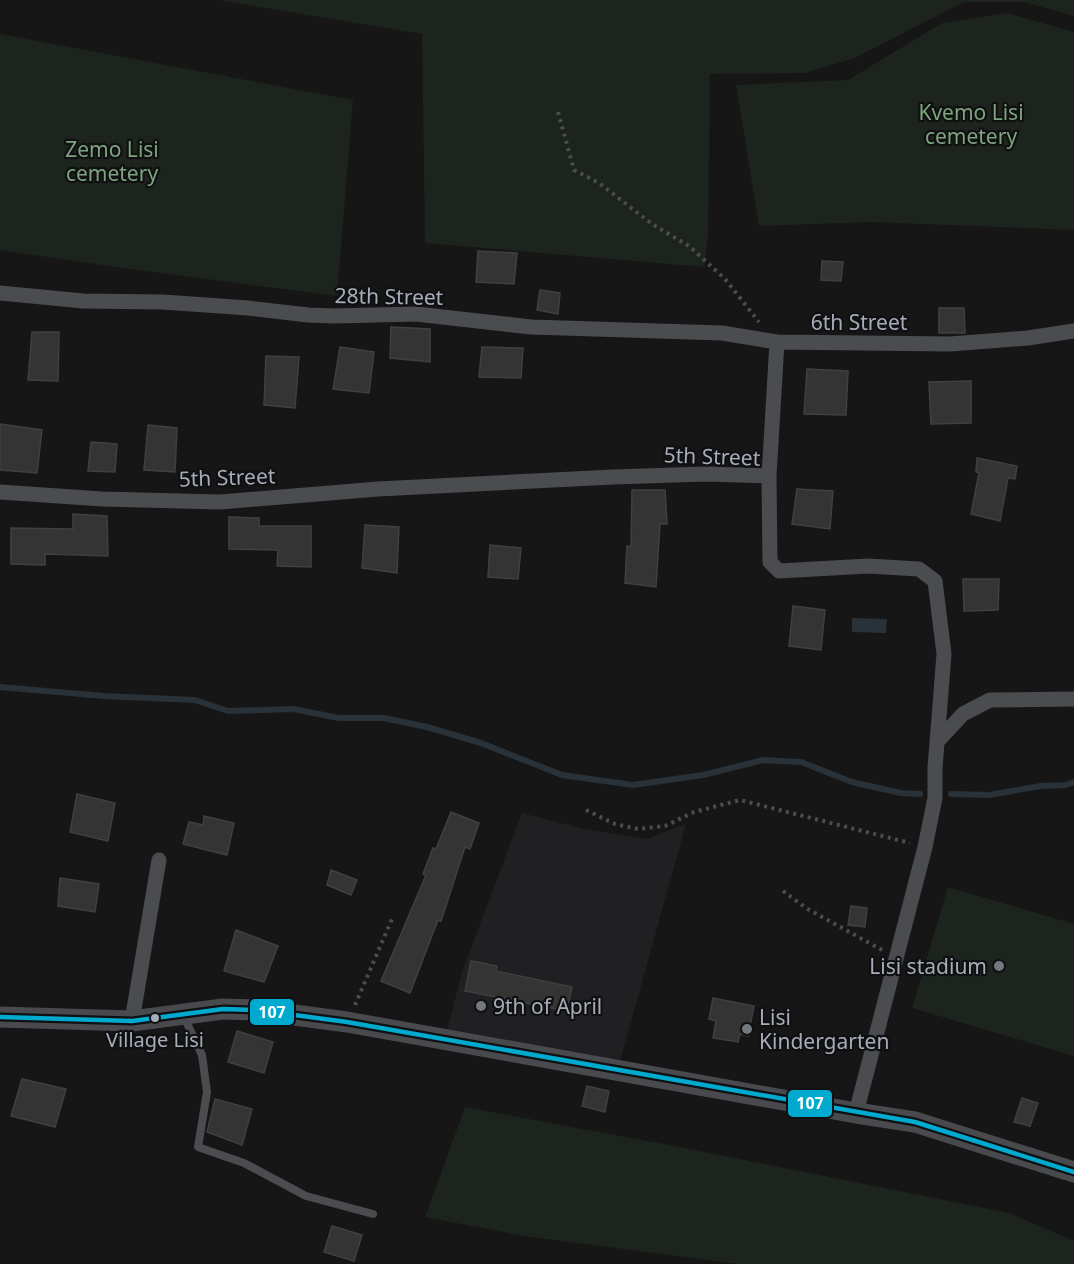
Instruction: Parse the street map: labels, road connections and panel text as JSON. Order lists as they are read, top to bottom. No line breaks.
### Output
{"streets":{"street":["28th Street","6th Street","5th Street"]},"crossings":[["28th Street","6th Street"]],"parks":["Kvemo Lisi cemetery","Zemo Lisi cemetery"],"places":["Lisi stadium","9th of April","Village Lisi","Lisi Kindergarten"],"lines":["transit line 107"]}
